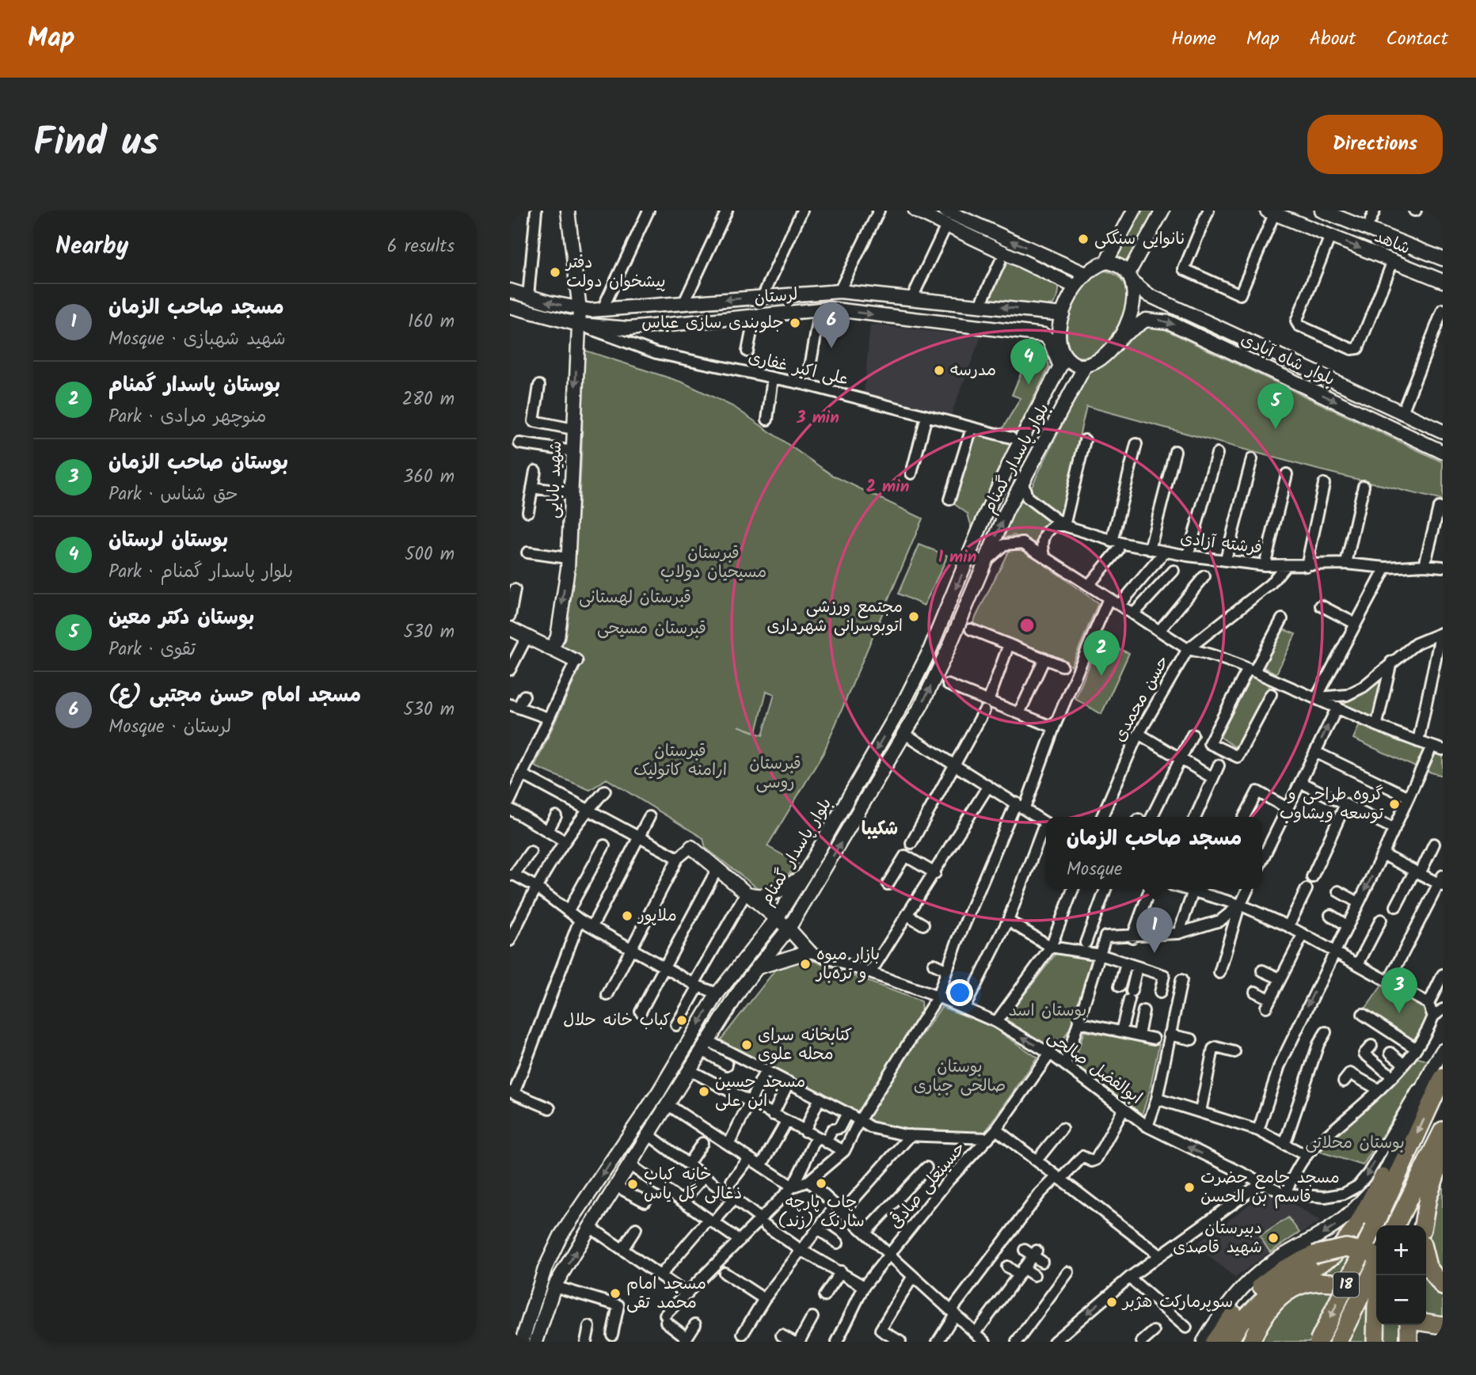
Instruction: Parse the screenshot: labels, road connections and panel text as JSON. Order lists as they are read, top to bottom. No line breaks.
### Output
{"streets":{"highway":["18"],"main road":["شاهد","لرستان","بلوار شاه آبادی","بلوار پاسدار گمنام","شهید بابایی","ابوالفضل صالحی"],"street":["علی اکبر غفاری","فرشته آزادی","حسن محمدی","حسینعلی صادقی"]},"crossings":[["لرستان","علی اکبر غفاری"],["لرستان","بلوار پاسدار گمنام"],["لرستان","شهید بابایی"],["علی اکبر غفاری","شهید بابایی"],["بلوار پاسدار گمنام","فرشته آزادی"],["بلوار پاسدار گمنام","ابوالفضل صالحی"],["فرشته آزادی","حسن محمدی"],["ابوالفضل صالحی","حسینعلی صادقی"],["ابوالفضل صالحی","18"]],"one_way":["شهید بابایی"],"districts":["شکیبا"],"parks":["قبرستان مسیحیان دولاب","قبرستان لهستانی","قبرستان مسیحی","قبرستان ارامنه کاتولیک","قبرستان روسی","بوستان اسد","بوستان صالحی جباری","بوستان محلاتی"],"places":["نانوایی سنگکی","دفتر پیشخوان دولت","جلوبندی سازی عباس","مدرسه","مجتمع ورزشی اتوبوسرانی شهرداری","گروه طراحی و توسعه ویشاوب","ملاپور","بازار میوه و تره‌بار","کباب خانه حلال","کتابخانه سرای محله علوی","مسجد حسین ابن علی","چاپ پارچه سارنگ (زند)","خانه کباب ذغالی گل یاس","مسجد جامع حضرت قاسم بن الحسن","دبیرستان شهید قاصدی","مسجد امام محمد تقی","سوپرمارکت هژبر"],"page":{"header":"Map","nav":["Home","Map","About","Contact"],"title":"Find us","buttons":"Directions","heading":["Nearby","6 results"],"list":[{"mark":"1","name":"مسجد صاحب الزمان","note":"Mosque · شهید شهبازی","value":"160 m"},{"mark":"2","name":"بوستان پاسدار گمنام","note":"Park · منوچهر مرادی","value":"280 m"},{"mark":"3","name":"بوستان صاحب الزمان","note":"Park · حق شناس","value":"360 m"},{"mark":"4","name":"بوستان لرستان","note":"Park · بلوار پاسدار گمنام","value":"500 m"},{"mark":"5","name":"بوستان دکتر معین","note":"Park · تقوی","value":"530 m"},{"mark":"6","name":"مسجد امام حسن مجتبی (ع)","note":"Mosque · لرستان","value":"530 m"}],"pins":["6","4","5","2","1","3"],"popup":["مسجد صاحب الزمان","Mosque"],"map_buttons":["+","−"]},"rings":["3 min","2 min","1 min"]}
